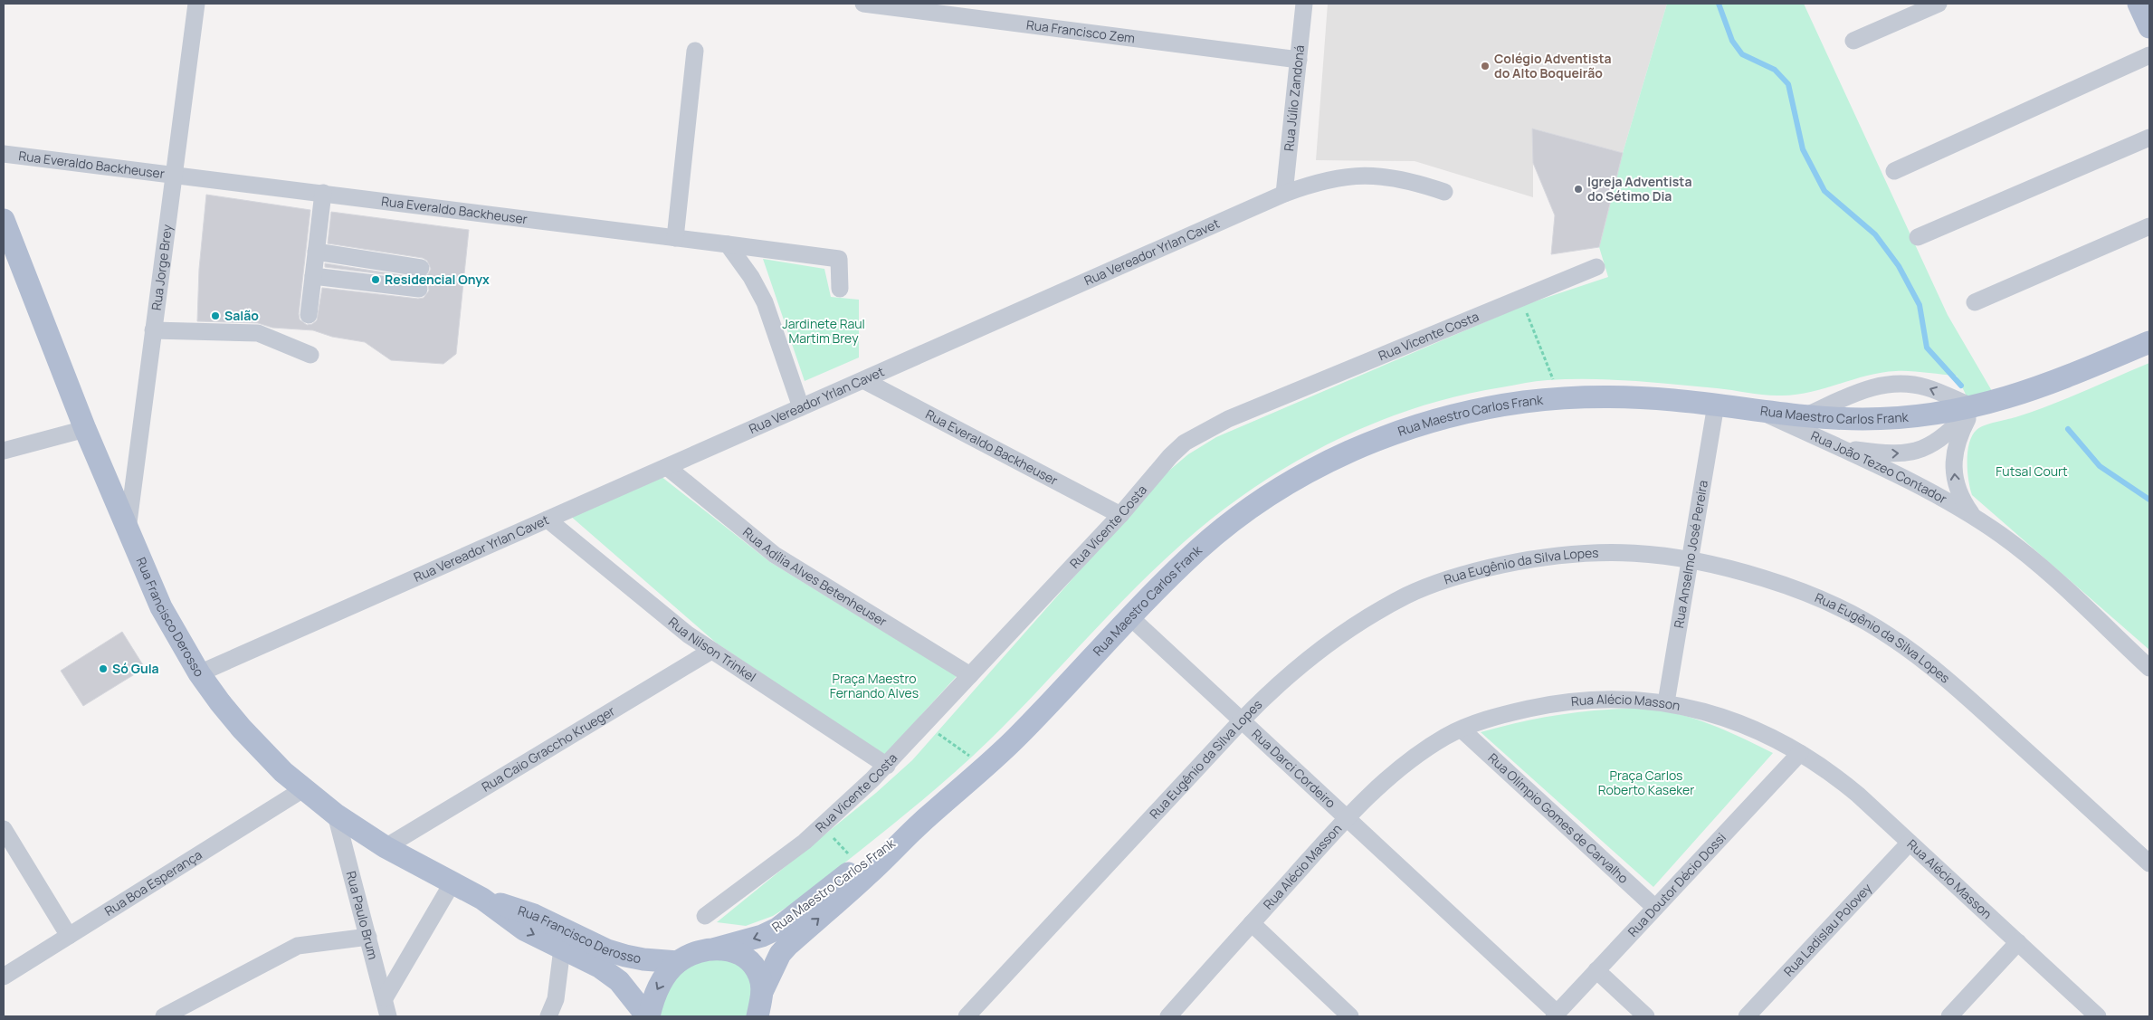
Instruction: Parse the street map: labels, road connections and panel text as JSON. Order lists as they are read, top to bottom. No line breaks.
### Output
{"streets":{"main road":["Rua Maestro Carlos Frank","Rua Francisco Derosso"],"street":["Rua Francisco Zem","Rua Júlio Zandoná","Rua Everaldo Backheuser","Rua Vereador Yrlan Cavet","Rua Jorge Brey","Rua Vicente Costa","Rua João Tezeo Contador","Rua Anselmo José Pereira","Rua Eugênio da Silva Lopes","Rua Adília Alves Betenheuser","Rua Nilson Trinkel","Rua Alécio Masson","Rua Caio Graccho Krueger","Rua Darci Cordeiro","Rua Olímpio Gomes de Carvalho","Rua Boa Esperança","Rua Doutor Décio Dossi","Rua Paulo Brum","Rua Ladislau Polovey"]},"crossings":[["Rua Francisco Zem","Rua Júlio Zandoná"],["Rua Júlio Zandoná","Rua Vereador Yrlan Cavet"],["Rua Everaldo Backheuser","Rua Vereador Yrlan Cavet"],["Rua Everaldo Backheuser","Rua Jorge Brey"],["Rua Everaldo Backheuser","Rua Vicente Costa"],["Rua Vereador Yrlan Cavet","Rua Adília Alves Betenheuser"],["Rua Vereador Yrlan Cavet","Rua Francisco Derosso"],["Rua Vereador Yrlan Cavet","Rua Nilson Trinkel"],["Rua Jorge Brey","Rua Francisco Derosso"],["Rua Vicente Costa","Rua Adília Alves Betenheuser"],["Rua Vicente Costa","Rua Nilson Trinkel"],["Rua Maestro Carlos Frank","Rua João Tezeo Contador"],["Rua Maestro Carlos Frank","Rua Anselmo José Pereira"],["Rua Maestro Carlos Frank","Rua Francisco Derosso"],["Rua Maestro Carlos Frank","Rua Darci Cordeiro"],["Rua Anselmo José Pereira","Rua Eugênio da Silva Lopes"],["Rua Anselmo José Pereira","Rua Alécio Masson"],["Rua Eugênio da Silva Lopes","Rua Darci Cordeiro"],["Rua Francisco Derosso","Rua Caio Graccho Krueger"],["Rua Francisco Derosso","Rua Boa Esperança"],["Rua Francisco Derosso","Rua Paulo Brum"],["Rua Nilson Trinkel","Rua Caio Graccho Krueger"],["Rua Alécio Masson","Rua Darci Cordeiro"],["Rua Alécio Masson","Rua Olímpio Gomes de Carvalho"],["Rua Alécio Masson","Rua Doutor Décio Dossi"],["Rua Alécio Masson","Rua Ladislau Polovey"],["Rua Darci Cordeiro","Rua Doutor Décio Dossi"],["Rua Olímpio Gomes de Carvalho","Rua Doutor Décio Dossi"]],"parks":["Jardinete Raul Martim Brey","Futsal Court","Praça Maestro Fernando Alves","Praça Carlos Roberto Kaseker"],"places":["Colégio Adventista do Alto Boqueirão","Igreja Adventista do Sétimo Dia","Residencial Onyx","Salão","Só Gula"]}
